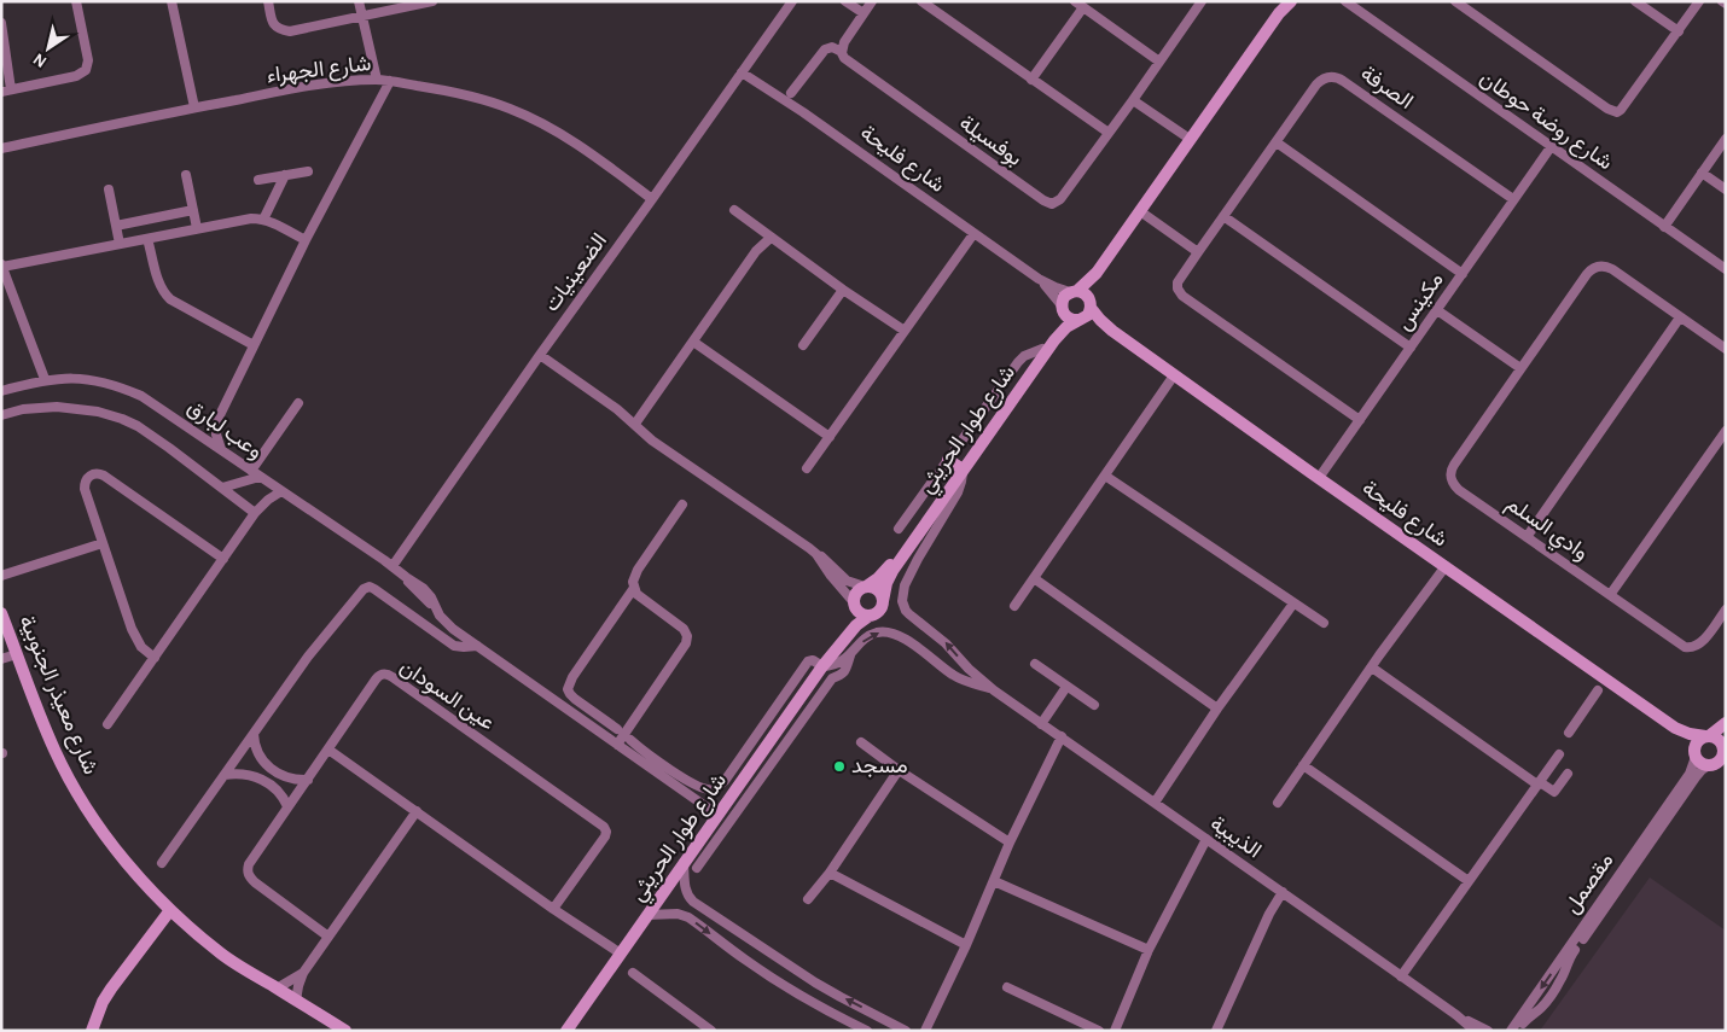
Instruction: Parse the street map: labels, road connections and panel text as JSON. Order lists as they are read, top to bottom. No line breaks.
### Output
{"streets":{"street":["شارع الجهراء","الصرفة","شارع روضة حوطان","بوفسيلة","شارع فليحة","الضعينيات","مكينس","وعب لبارق","شارع طوار الحريثي","وادي السلم","شارع معيذر الجنوبية","عين السودان","الذيبية","مقصمل"]},"crossings":[["شارع الجهراء","الضعينيات"],["الصرفة","مكينس"],["شارع روضة حوطان","مكينس"],["شارع فليحة","الضعينيات"],["شارع فليحة","مكينس"],["شارع فليحة","شارع طوار الحريثي"],["شارع فليحة","مقصمل"],["الضعينيات","وعب لبارق"],["وعب لبارق","شارع طوار الحريثي"],["شارع طوار الحريثي","الذيبية"]],"places":["مسجد"],"north":"bottom left"}
